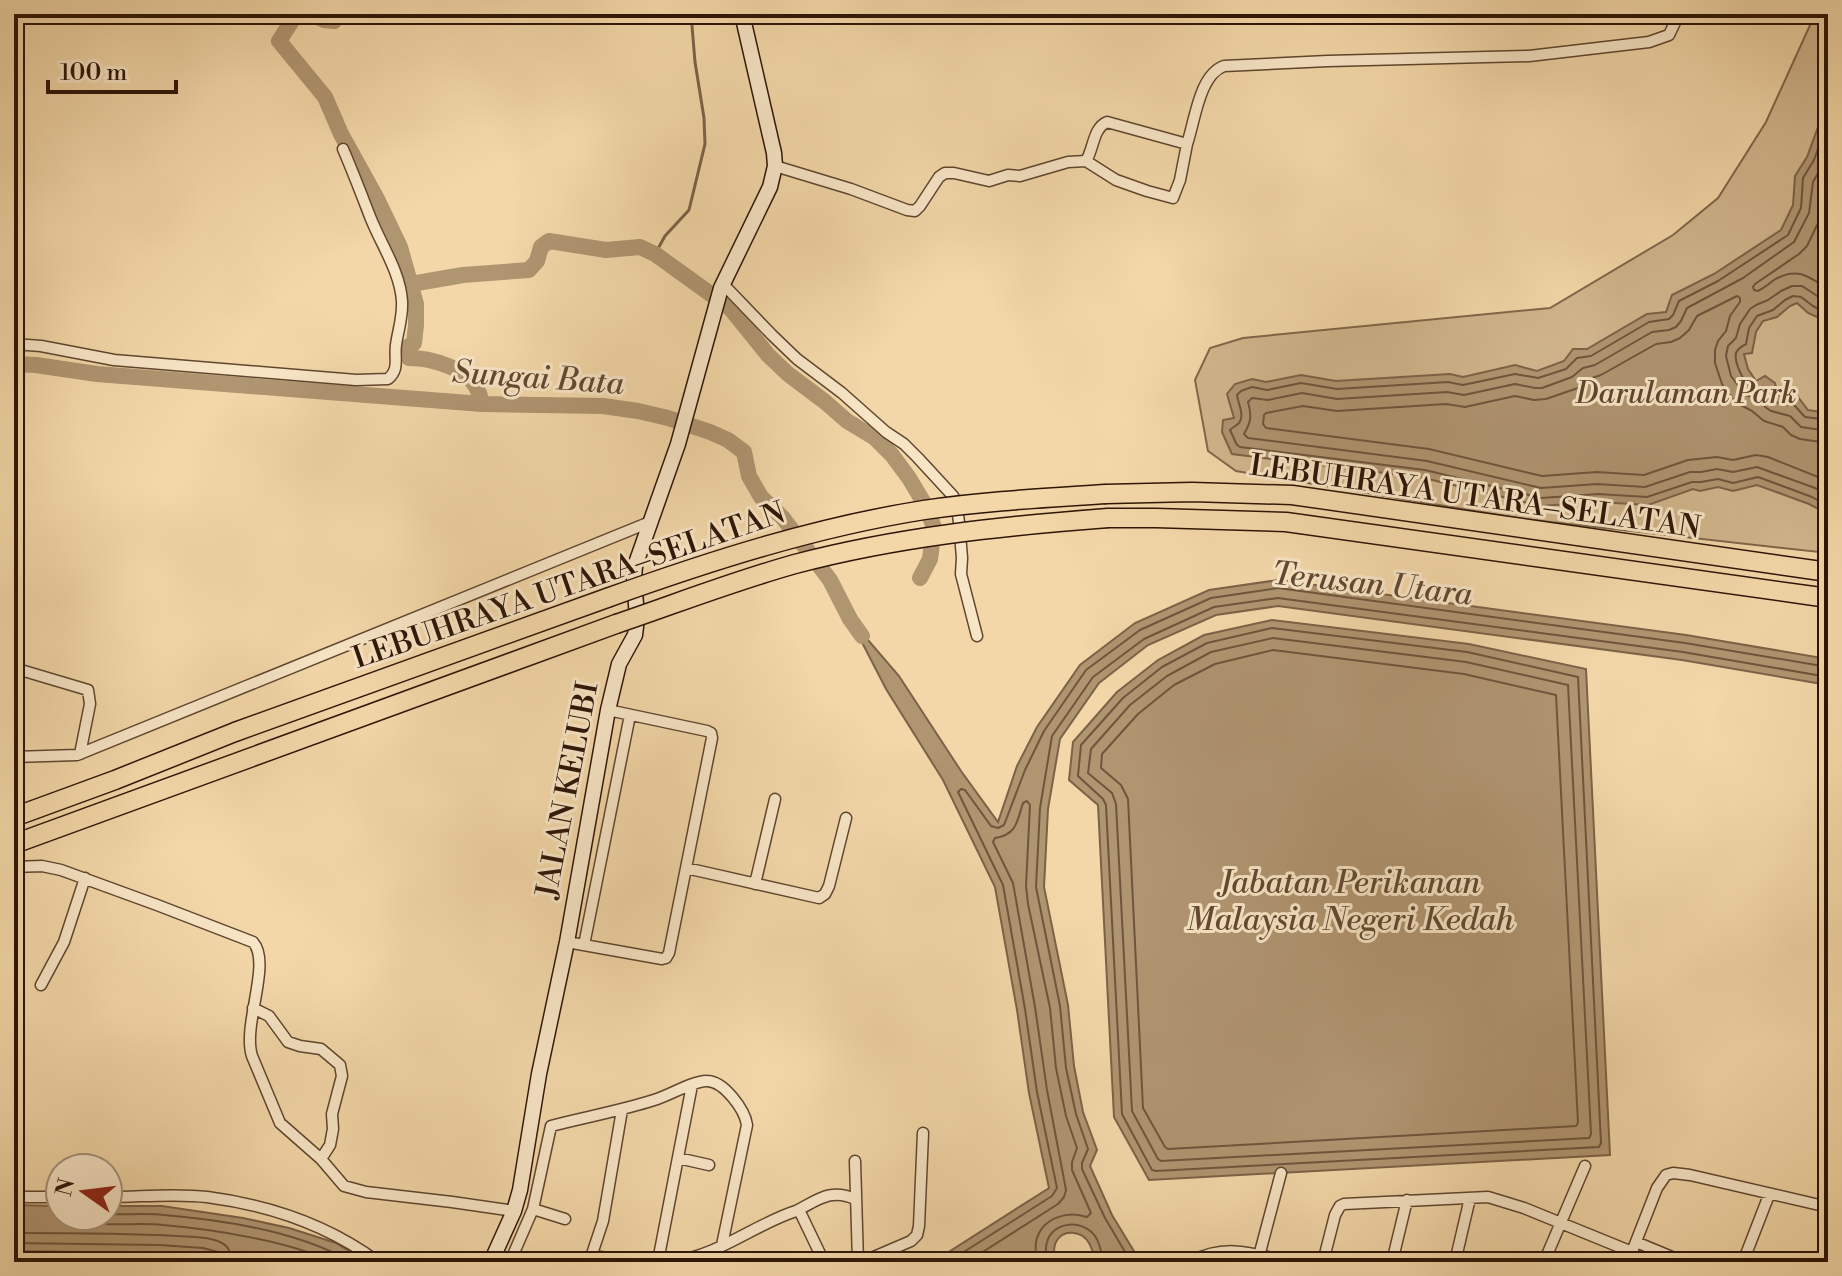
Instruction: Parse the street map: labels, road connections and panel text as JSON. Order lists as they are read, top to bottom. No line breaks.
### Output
{"streets":{"highway":["LEBUHRAYA UTARA–SELATAN"],"main road":["JALAN KELUBI"]},"water":["Sungai Bata","Terusan Utara","Jabatan Perikanan Malaysia Negeri Kedah"],"parks":["Darulaman Park"],"scale_bar":"100 m","north":"left"}
